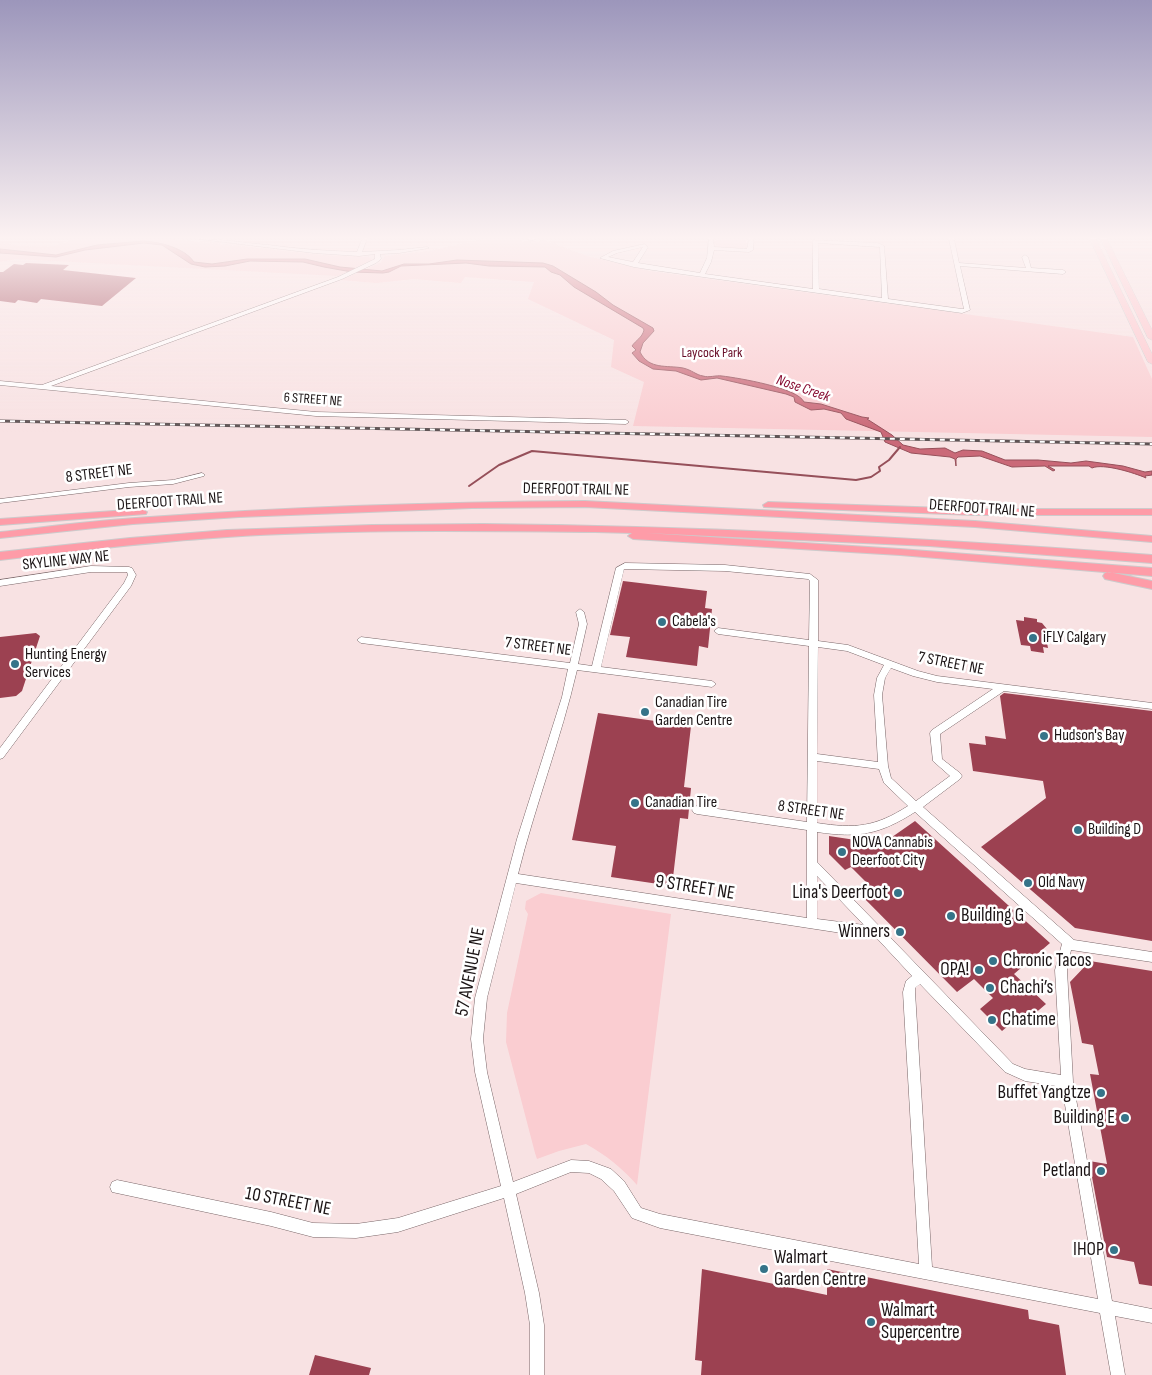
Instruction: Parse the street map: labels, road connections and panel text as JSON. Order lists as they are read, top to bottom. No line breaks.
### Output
{"streets":{"highway":["DEERFOOT TRAIL NE"],"street":["6 STREET NE","8 STREET NE","SKYLINE WAY NE","7 STREET NE","9 STREET NE","57 AVENUE NE","10 STREET NE"]},"crossings":[["8 STREET NE","7 STREET NE"],["7 STREET NE","57 AVENUE NE"],["9 STREET NE","57 AVENUE NE"],["57 AVENUE NE","10 STREET NE"]],"water":["Nose Creek"],"parks":["Laycock Park"],"places":["Cabela's","iFLY Calgary","Hunting Energy Services","Canadian Tire Garden Centre","Hudson's Bay","Canadian Tire","Building D","NOVA Cannabis Deerfoot City","Old Navy","Lina's Deerfoot","Building G","Winners","Chronic Tacos","OPA!","Chachi’s","Chatime","Buffet Yangtze","Building E","Petland","IHOP","Walmart Garden Centre","Walmart Supercentre"]}
